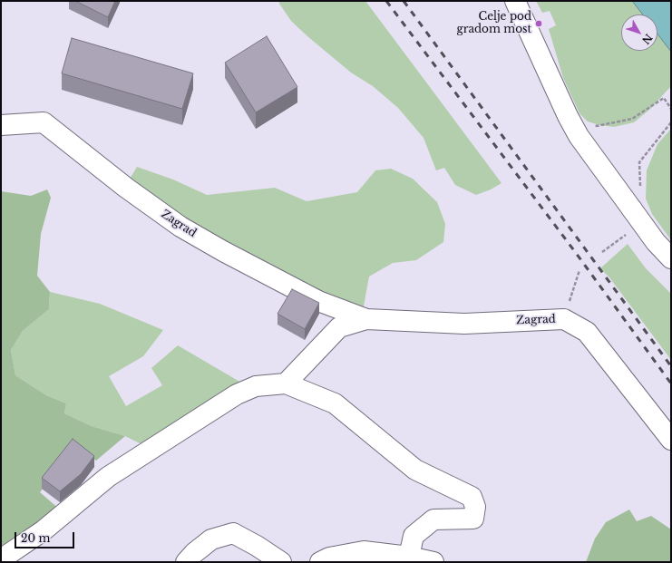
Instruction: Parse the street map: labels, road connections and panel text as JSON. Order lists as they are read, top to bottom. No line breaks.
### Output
{"streets":{"street":["Zagrad"]},"places":["Celje pod gradom most"],"scale_bar":"20 m","north":"bottom right"}
